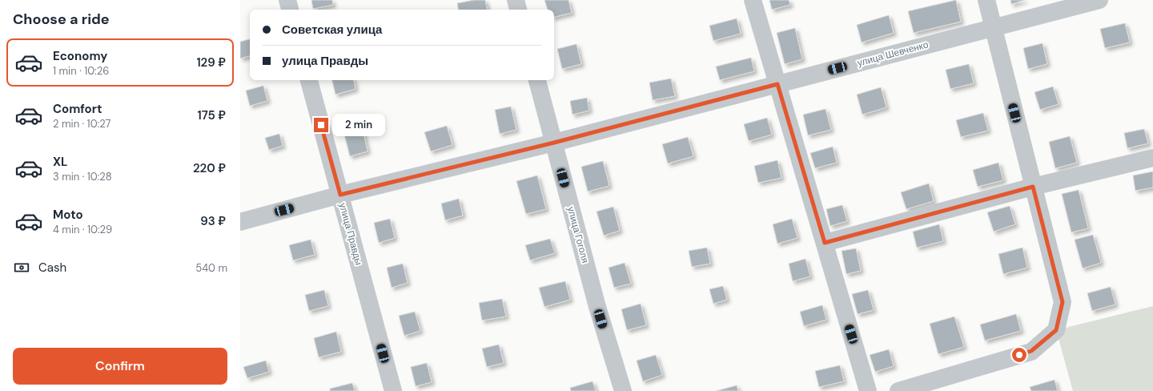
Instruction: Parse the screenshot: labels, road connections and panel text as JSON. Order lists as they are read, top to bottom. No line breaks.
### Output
{"streets":{"street":["улица Шевченко","улица Правды","улица Гоголя"]},"crossings":[["улица Шевченко","улица Правды"],["улица Шевченко","улица Гоголя"]],"page":{"heading":"Choose a ride","banner":["Советская улица","улица Правды"],"list":[{"name":"Economy","note":"1 min · 10:26","value":"129 ₽"},{"name":"Comfort","note":"2 min · 10:27","value":"175 ₽"},{"name":"XL","note":"3 min · 10:28","value":"220 ₽"},{"name":"Moto","note":"4 min · 10:29","value":"93 ₽"}],"bubble":"2 min","pay":["Cash","540 m"],"buttons":"Confirm"}}
